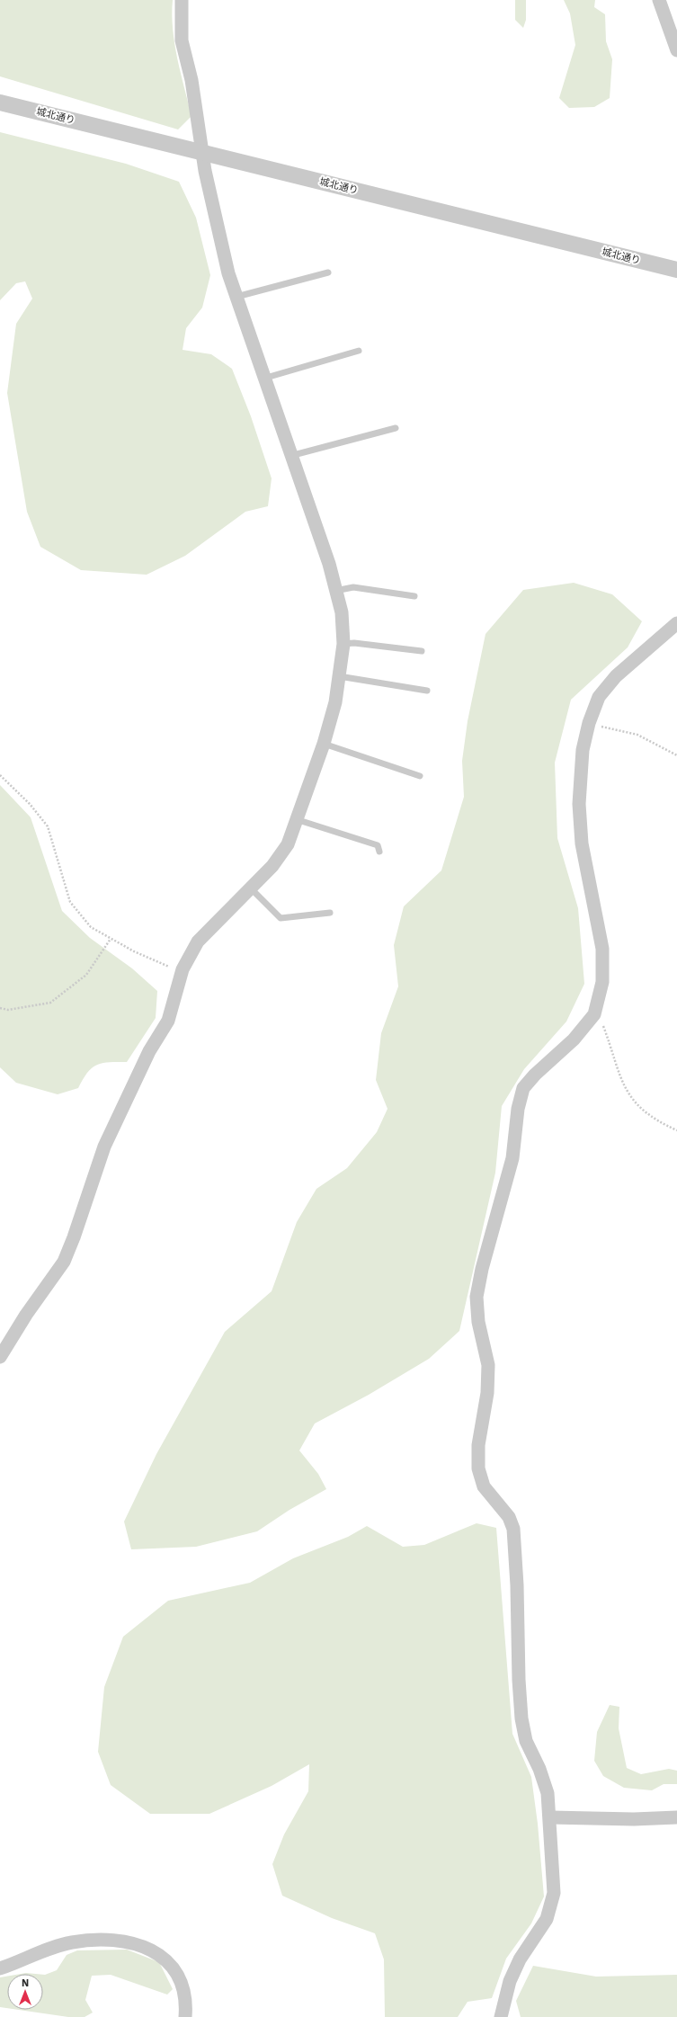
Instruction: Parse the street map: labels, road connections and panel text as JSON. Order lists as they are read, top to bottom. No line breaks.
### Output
{"streets":{"street":["城北通り"]},"north":"top"}
